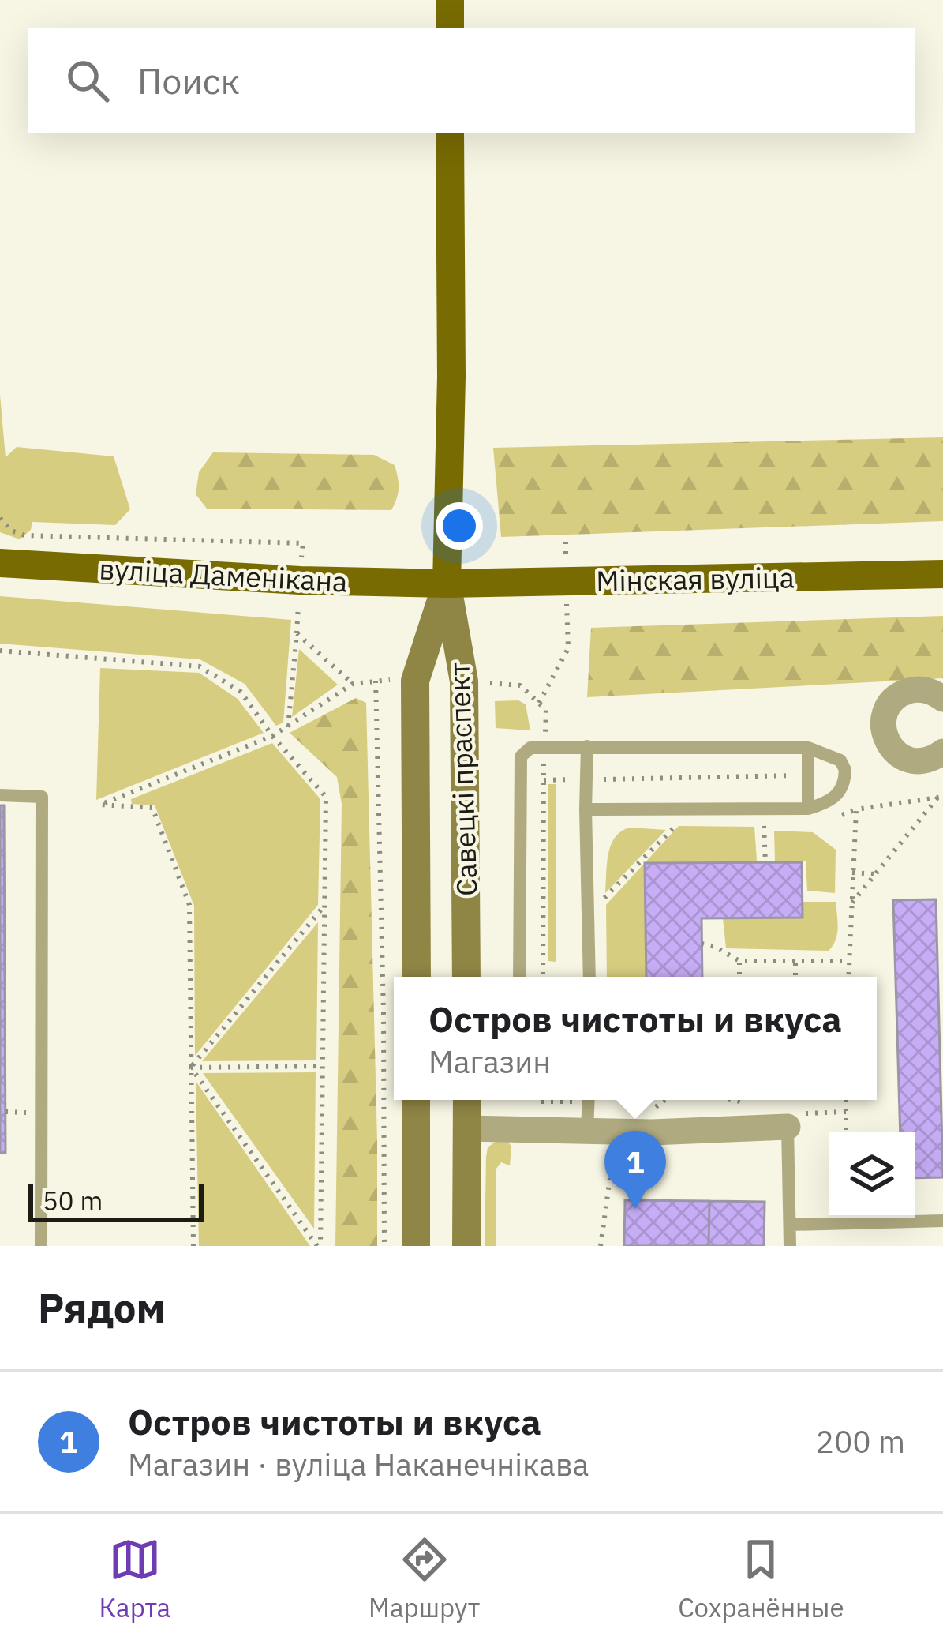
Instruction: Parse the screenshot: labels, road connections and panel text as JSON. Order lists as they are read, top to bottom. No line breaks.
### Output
{"streets":{"main road":["вуліца Даменікана","Мінская вуліца","Савецкі праспект"]},"crossings":[["вуліца Даменікана","Мінская вуліца"],["вуліца Даменікана","Савецкі праспект"],["Мінская вуліца","Савецкі праспект"]],"scale_bar":"50 m","page":{"search":"Поиск","popup":["Остров чистоты и вкуса","Магазин"],"pins":"1","scale":"50 m","heading":"Рядом","list":[{"mark":"1","name":"Остров чистоты и вкуса","note":"Магазин · вуліца Наканечнікава","value":"200 m"}],"nav":["Карта","Маршрут","Сохранённые"]}}
